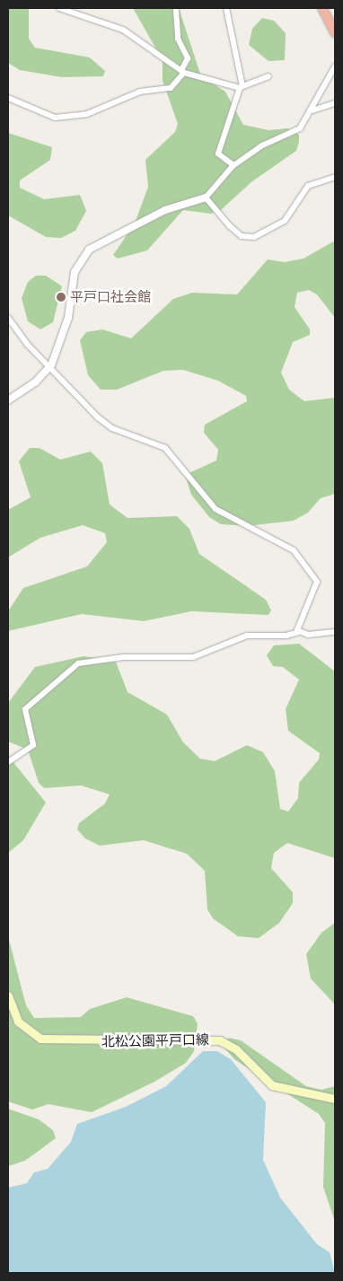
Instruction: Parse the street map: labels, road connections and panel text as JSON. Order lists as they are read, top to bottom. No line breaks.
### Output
{"streets":{"main road":["北松公園平戸口線"]},"places":["平戸口社会館"]}
